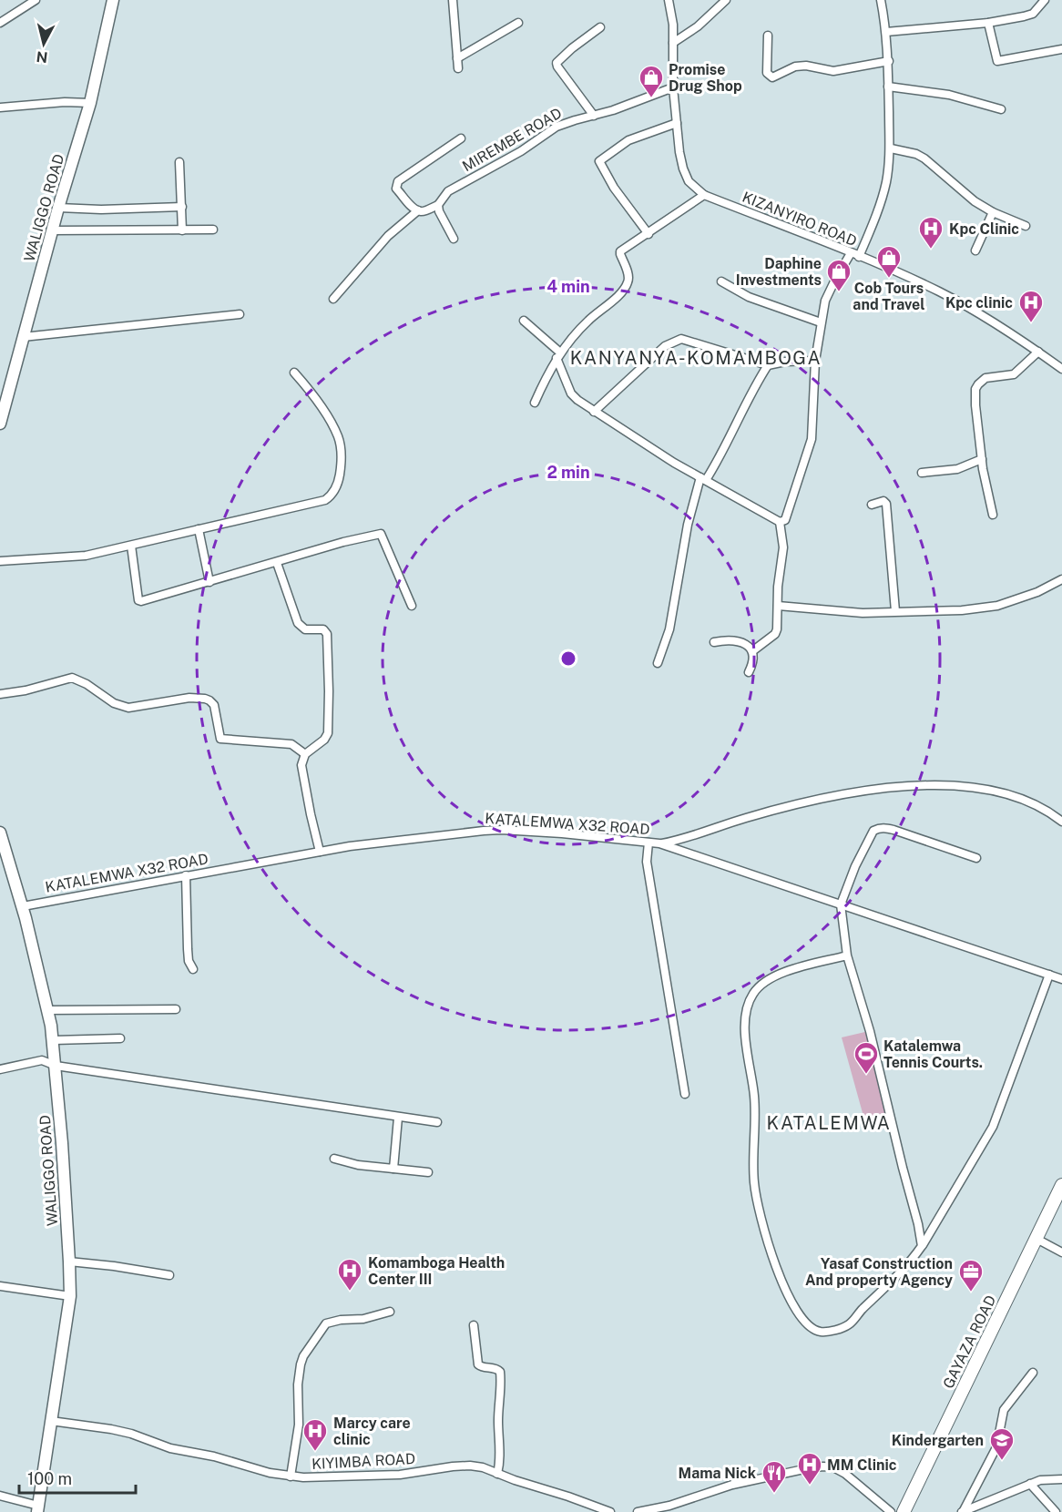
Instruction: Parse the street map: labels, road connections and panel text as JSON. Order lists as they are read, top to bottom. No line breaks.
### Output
{"streets":{"main road":["GAYAZA ROAD"],"street":["MIREMBE ROAD","WALIGGO ROAD","KIZANYIRO ROAD","KATALEMWA X32 ROAD","KIYIMBA ROAD"]},"crossings":[["MIREMBE ROAD","KIZANYIRO ROAD"],["WALIGGO ROAD","KATALEMWA X32 ROAD"],["WALIGGO ROAD","KIYIMBA ROAD"]],"districts":["KANYANYA-KOMAMBOGA","KATALEMWA"],"places":{"shop":["Promise Drug Shop","Cob Tours and Travel","Daphine Investments"],"hospital":["Kpc Clinic","Kpc clinic","Komamboga Health Center III","Marcy care clinic","MM Clinic"],"sports":["Katalemwa Tennis Courts."],"office":["Yasaf Construction And property Agency"],"school or university":["Kindergarten"],"restaurant":["Mama Nick"]},"scale_bar":"100 m","north":"bottom","rings":["4 min","2 min"]}
